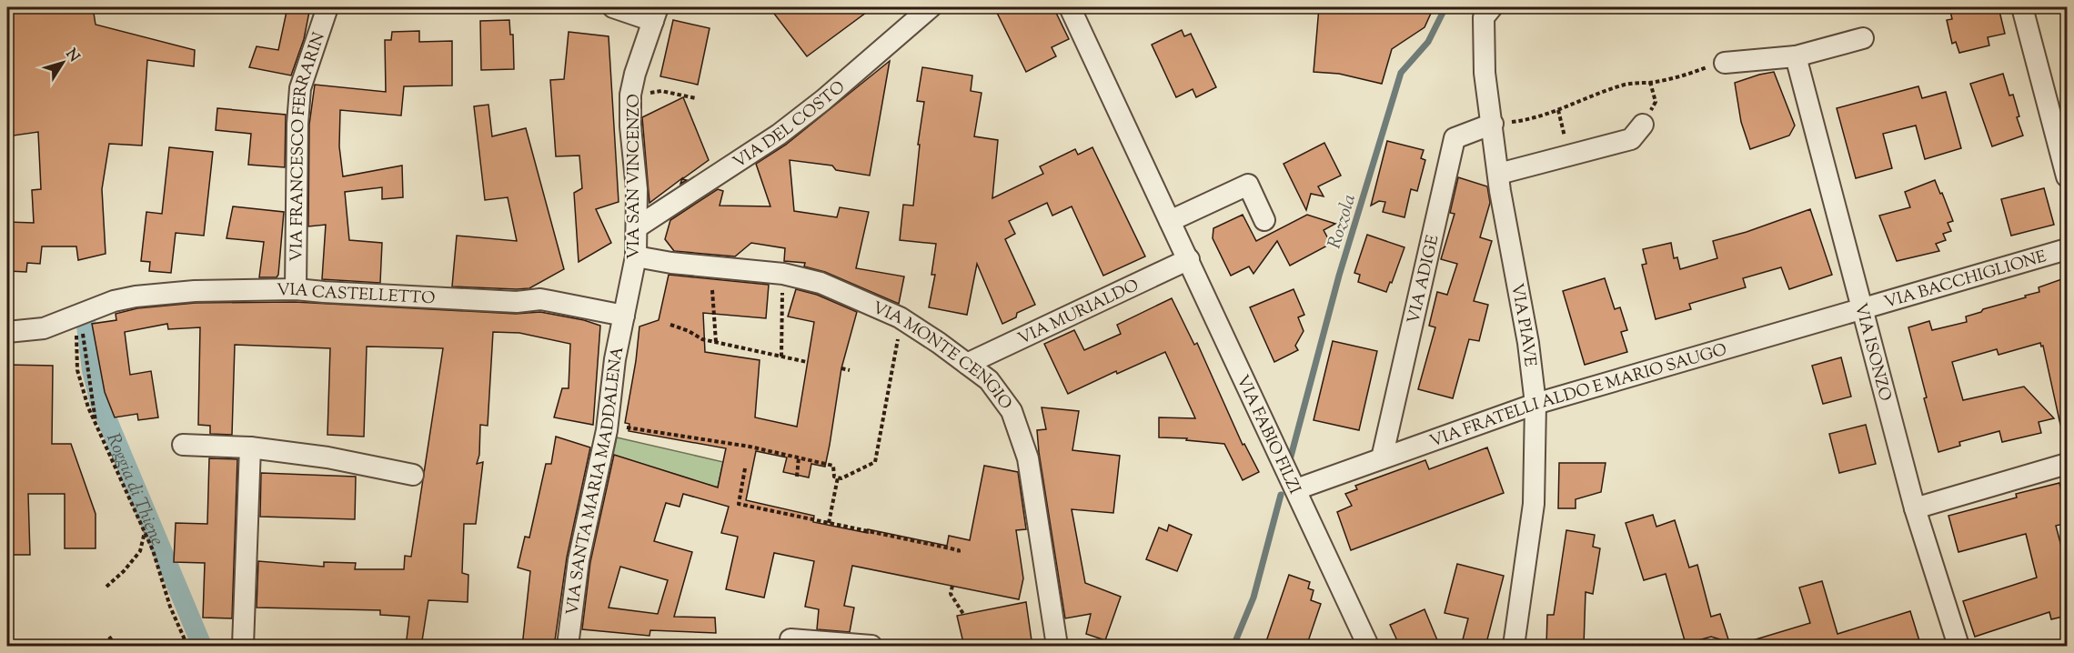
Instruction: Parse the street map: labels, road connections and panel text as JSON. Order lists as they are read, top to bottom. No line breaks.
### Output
{"streets":{"street":["VIA DEL COSTO","VIA FRANCESCO FERRARIN","VIA SAN VINCENZO","VIA ADIGE","VIA BACCHIGLIONE","VIA CASTELLETTO","VIA MURIALDO","VIA PIAVE","VIA ISONZO","VIA MONTE CENGIO","VIA FRATELLI ALDO E MARIO SAUGO","VIA FABIO FILZI","VIA SANTA MARIA MADDALENA"]},"crossings":[["VIA DEL COSTO","VIA SAN VINCENZO"],["VIA FRANCESCO FERRARIN","VIA CASTELLETTO"],["VIA SAN VINCENZO","VIA CASTELLETTO"],["VIA SAN VINCENZO","VIA MONTE CENGIO"],["VIA SAN VINCENZO","VIA SANTA MARIA MADDALENA"],["VIA ADIGE","VIA PIAVE"],["VIA ADIGE","VIA FRATELLI ALDO E MARIO SAUGO"],["VIA BACCHIGLIONE","VIA ISONZO"],["VIA BACCHIGLIONE","VIA FRATELLI ALDO E MARIO SAUGO"],["VIA CASTELLETTO","VIA SANTA MARIA MADDALENA"],["VIA MURIALDO","VIA MONTE CENGIO"],["VIA MURIALDO","VIA FABIO FILZI"],["VIA PIAVE","VIA FRATELLI ALDO E MARIO SAUGO"],["VIA ISONZO","VIA FRATELLI ALDO E MARIO SAUGO"],["VIA FRATELLI ALDO E MARIO SAUGO","VIA FABIO FILZI"]],"water":["Rozzola","Roggia di Thiene"],"north":"top right"}
